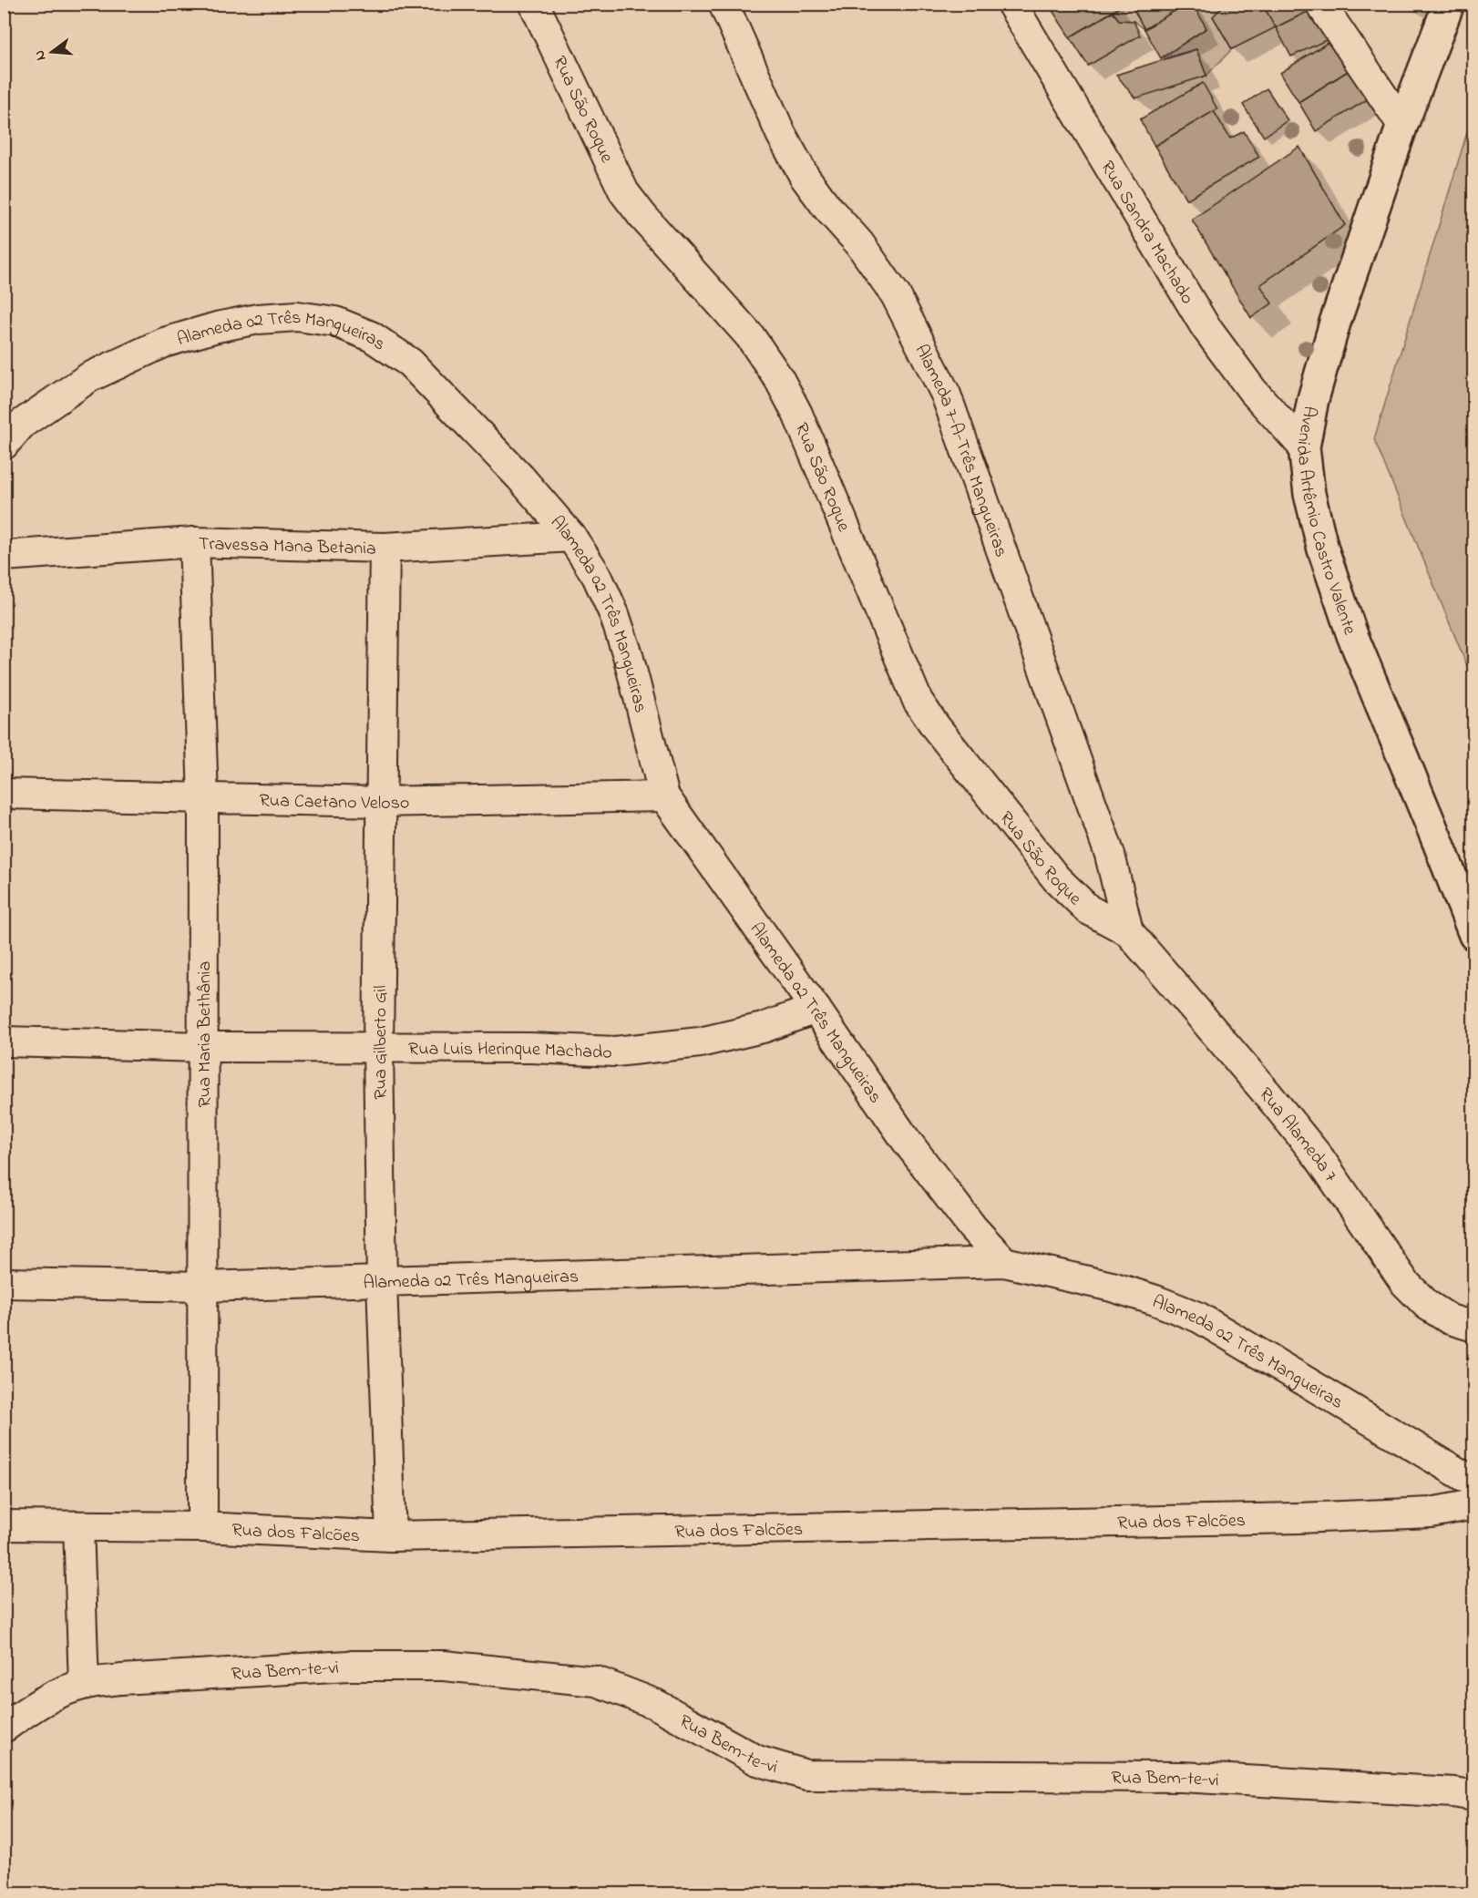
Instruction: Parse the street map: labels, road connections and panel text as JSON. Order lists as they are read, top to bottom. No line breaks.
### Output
{"streets":{"main road":["Avenida Artêmio Castro Valente"],"street":["Rua São Roque","Rua Sandra Machado","Alameda 02 Três Mangueiras","Alameda 7-A-Três Mangueiras","Travessa Mana Betania","Rua Caetano Veloso","Rua Maria Bethânia","Rua Gilberto Gil","Rua Luis Herinque Machado","Rua Alameda 7","Rua dos Falcões","Rua Bem-te-vi"]},"crossings":[["Rua São Roque","Alameda 7-A-Três Mangueiras"],["Rua São Roque","Rua Alameda 7"],["Rua Sandra Machado","Avenida Artêmio Castro Valente"],["Alameda 02 Três Mangueiras","Travessa Mana Betania"],["Alameda 02 Três Mangueiras","Rua Caetano Veloso"],["Alameda 02 Três Mangueiras","Rua Maria Bethânia"],["Alameda 02 Três Mangueiras","Rua Gilberto Gil"],["Alameda 02 Três Mangueiras","Rua Luis Herinque Machado"],["Alameda 7-A-Três Mangueiras","Rua Alameda 7"],["Travessa Mana Betania","Rua Maria Bethânia"],["Travessa Mana Betania","Rua Gilberto Gil"],["Rua Caetano Veloso","Rua Maria Bethânia"],["Rua Caetano Veloso","Rua Gilberto Gil"],["Rua Maria Bethânia","Rua Luis Herinque Machado"],["Rua Maria Bethânia","Rua dos Falcões"],["Rua Gilberto Gil","Rua Luis Herinque Machado"],["Rua Gilberto Gil","Rua dos Falcões"]],"north":"left"}
